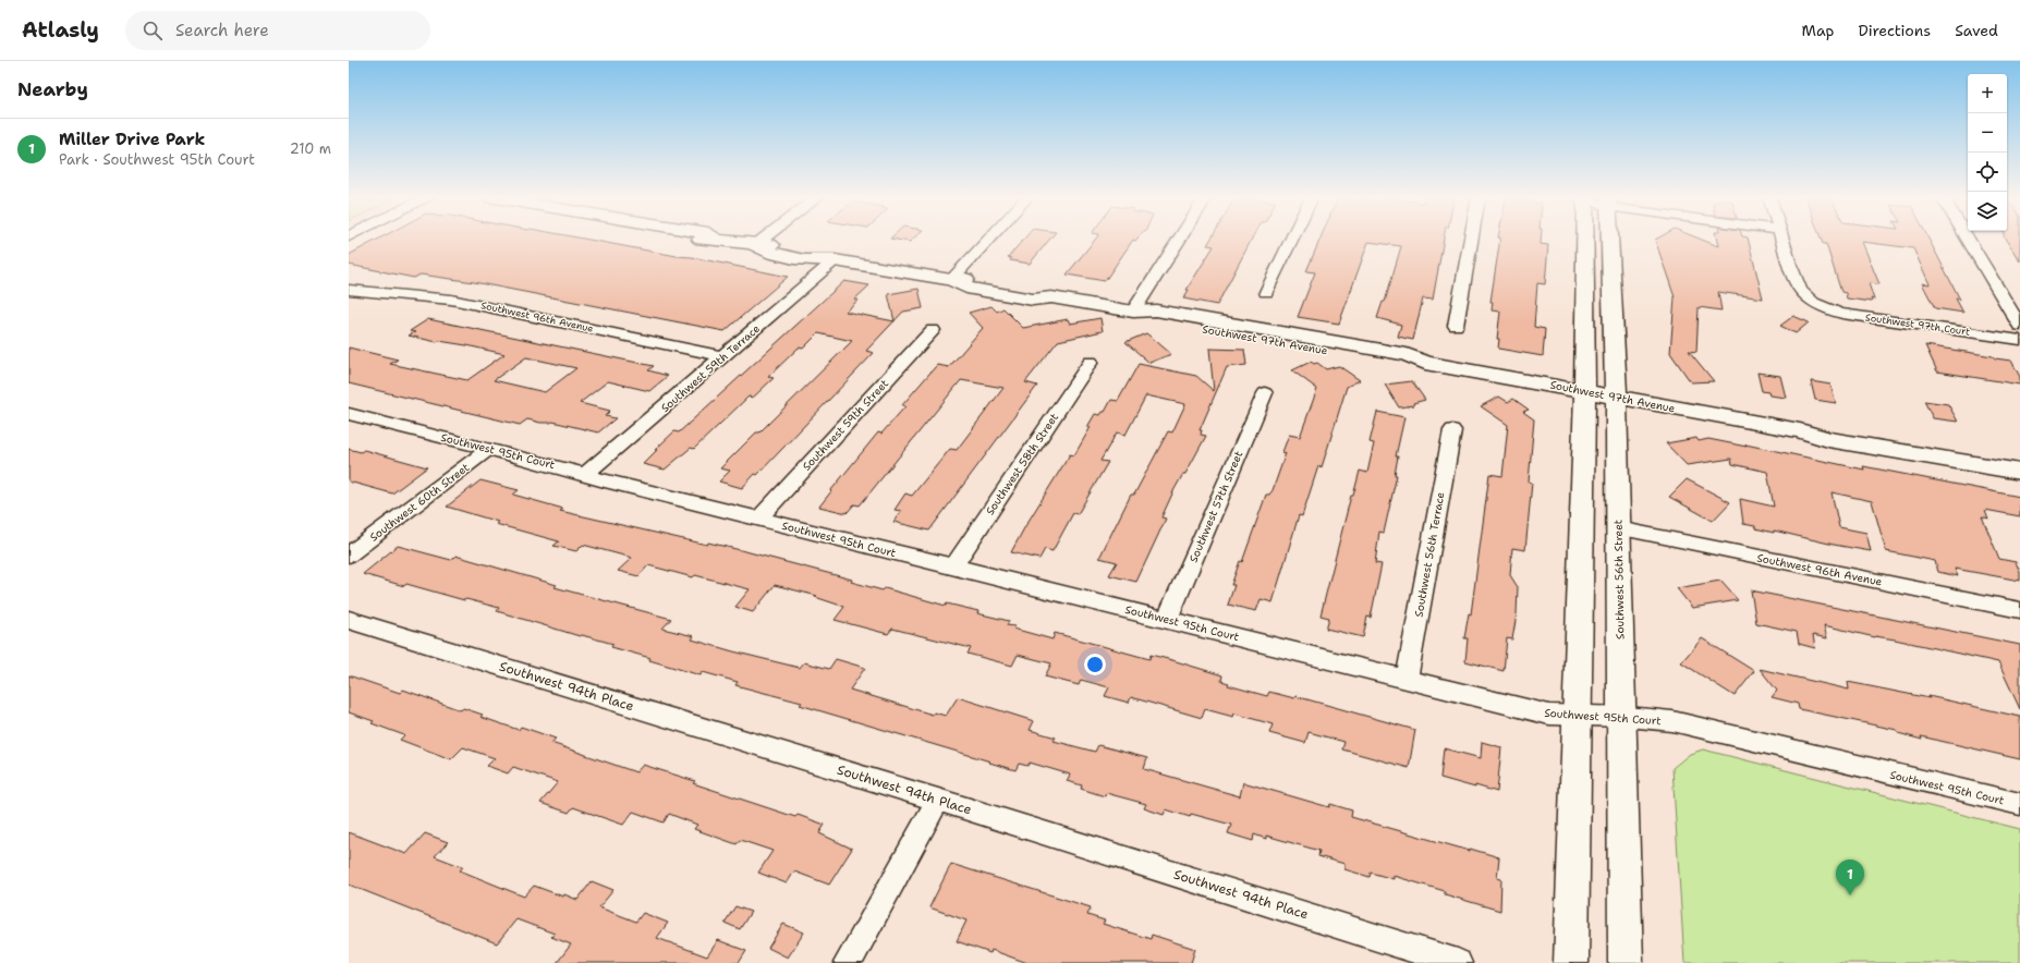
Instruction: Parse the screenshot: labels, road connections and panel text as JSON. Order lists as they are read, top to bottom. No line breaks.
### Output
{"streets":{"street":["Southwest 96th Avenue","Southwest 97th Court","Southwest 97th Avenue","Southwest 59th Terrace","Southwest 59th Street","Southwest 95th Court","Southwest 58th Street","Southwest 60th Street","Southwest 57th Street","Southwest 56th Terrace","Southwest 56th Street","Southwest 94th Place"]},"crossings":[["Southwest 96th Avenue","Southwest 59th Terrace"],["Southwest 96th Avenue","Southwest 56th Street"],["Southwest 97th Avenue","Southwest 59th Terrace"],["Southwest 97th Avenue","Southwest 56th Street"],["Southwest 59th Terrace","Southwest 95th Court"],["Southwest 59th Street","Southwest 95th Court"],["Southwest 95th Court","Southwest 58th Street"],["Southwest 95th Court","Southwest 60th Street"],["Southwest 95th Court","Southwest 57th Street"],["Southwest 95th Court","Southwest 56th Terrace"],["Southwest 95th Court","Southwest 56th Street"]],"page":{"header":"Atlasly","search":"Search here","nav":["Map","Directions","Saved"],"heading":"Nearby","map_buttons":["+","−"],"list":[{"mark":"1","name":"Miller Drive Park","note":"Park · Southwest 95th Court","value":"210 m"}],"pins":"1"}}
